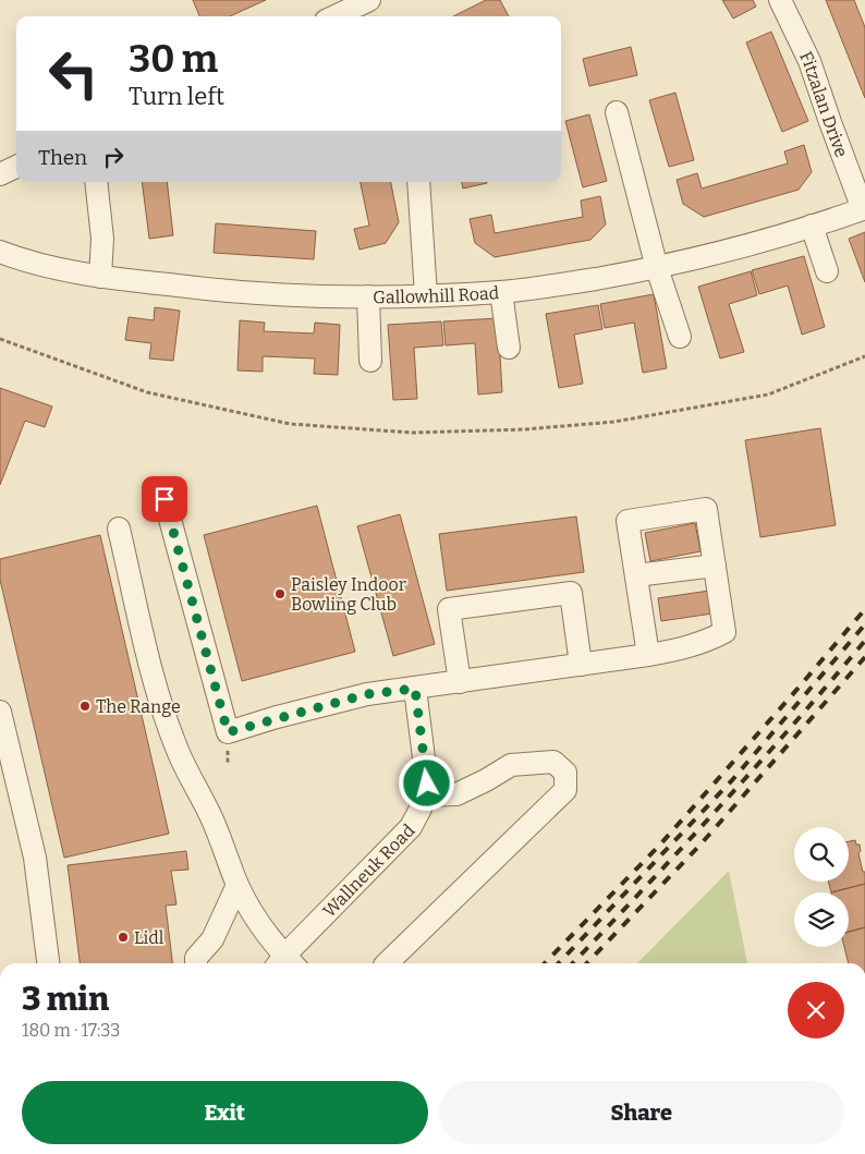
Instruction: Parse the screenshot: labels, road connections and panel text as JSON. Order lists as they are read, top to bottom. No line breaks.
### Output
{"streets":{"street":["Fitzalan Drive","Gallowhill Road","Wallneuk Road"]},"crossings":[["Fitzalan Drive","Gallowhill Road"]],"places":["Paisley Indoor Bowling Club","The Range","Lidl"],"page":{"turn":["30 m","Turn left"],"then":"Then","heading":["3 min","180 m · 17:33"],"buttons":["Exit","Share"]}}
